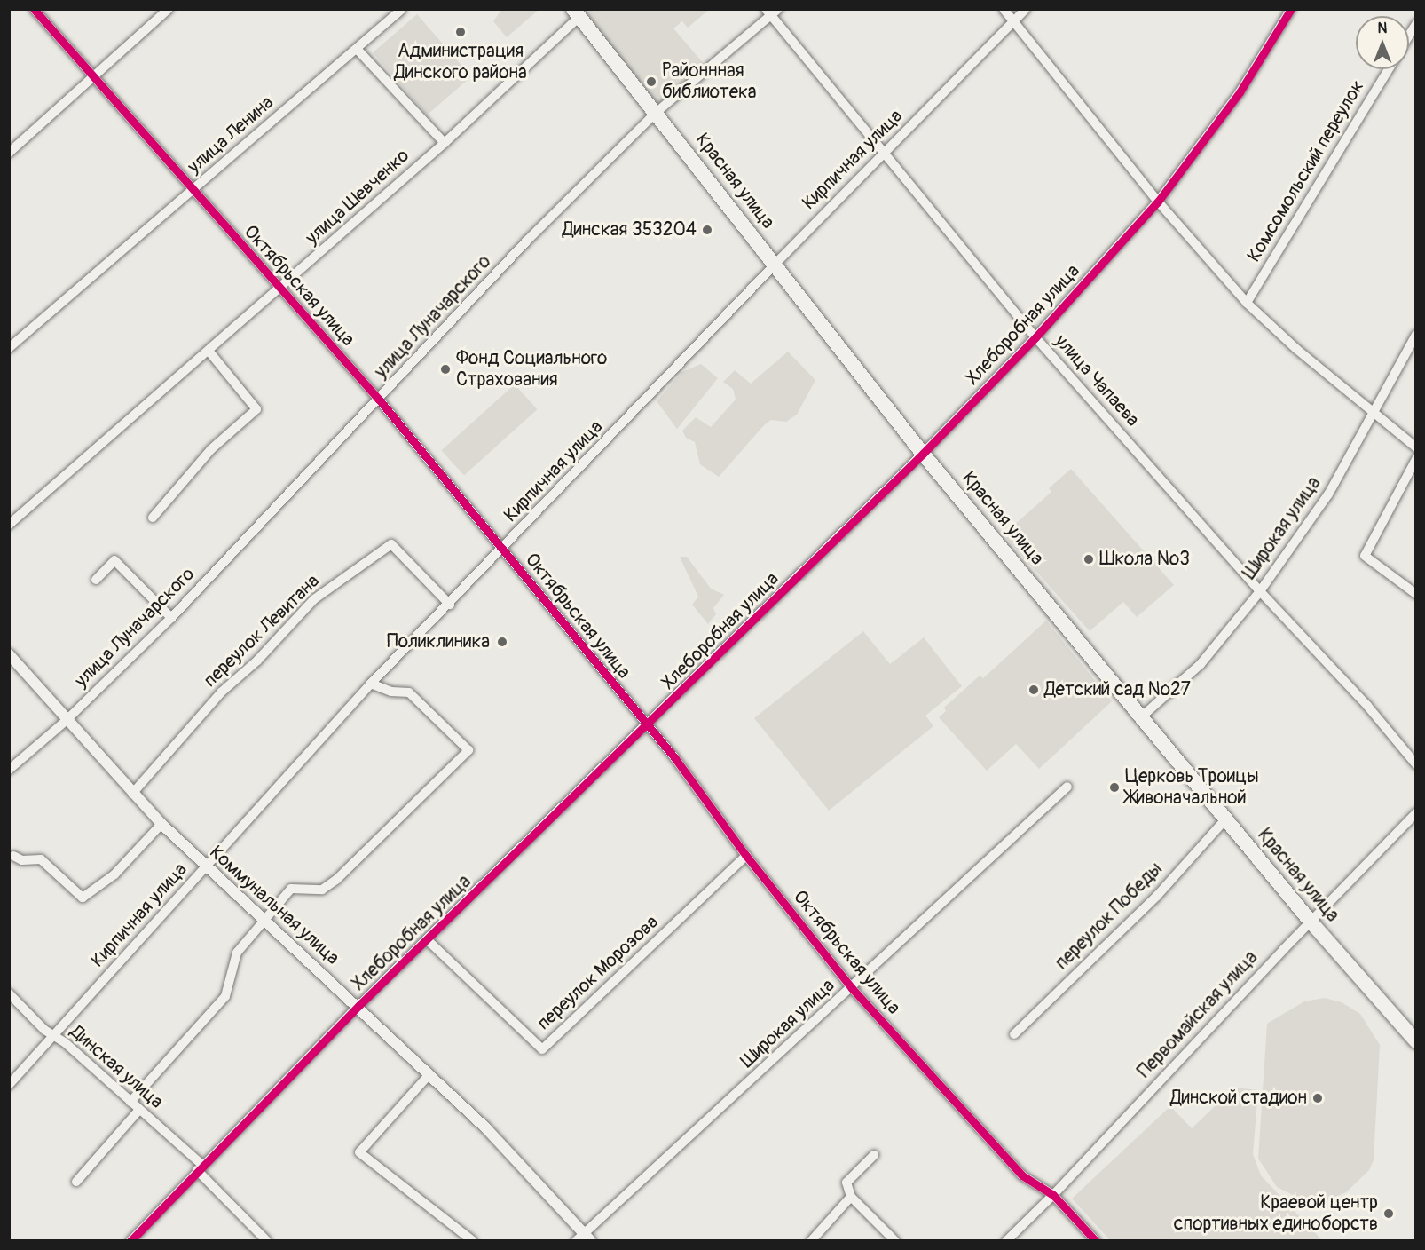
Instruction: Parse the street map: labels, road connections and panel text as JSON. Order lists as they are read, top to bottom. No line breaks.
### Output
{"streets":{"main road":["Красная улица"],"street":["улица Ленина","Кирпичная улица","Комсомольский переулок","улица Шевченко","Октябрьская улица","улица Луначарского","Хлеборобная улица","улица Чапаева","Широкая улица","переулок Левитана","Коммунальная улица","переулок Победы","переулок Морозова","Первомайская улица","Динская улица"]},"crossings":[["улица Ленина","Октябрьская улица"],["Кирпичная улица","Красная улица"],["Кирпичная улица","Октябрьская улица"],["Кирпичная улица","улица Чапаева"],["Кирпичная улица","переулок Левитана"],["Кирпичная улица","Коммунальная улица"],["Кирпичная улица","Динская улица"],["Красная улица","улица Шевченко"],["Красная улица","улица Луначарского"],["Красная улица","Хлеборобная улица"],["Красная улица","Широкая улица"],["Красная улица","переулок Победы"],["Красная улица","Первомайская улица"],["улица Шевченко","Октябрьская улица"],["Октябрьская улица","улица Луначарского"],["Октябрьская улица","Хлеборобная улица"],["Октябрьская улица","Широкая улица"],["Октябрьская улица","переулок Морозова"],["Октябрьская улица","Первомайская улица"],["улица Луначарского","улица Чапаева"],["улица Луначарского","Коммунальная улица"],["Хлеборобная улица","улица Чапаева"],["Хлеборобная улица","Коммунальная улица"],["Хлеборобная улица","переулок Морозова"],["Хлеборобная улица","Динская улица"],["улица Чапаева","Широкая улица"],["Широкая улица","Коммунальная улица"],["переулок Левитана","Коммунальная улица"]],"places":["Администрация Динского района","Районнная библиотека","Динская 353204","Фонд Социального Страхования","Школа №3","Поликлиника","Детский сад №27","Церковь Троицы Живоначальной","Динской стадион","Краевой центр спортивных единоборств"],"north":"top"}
